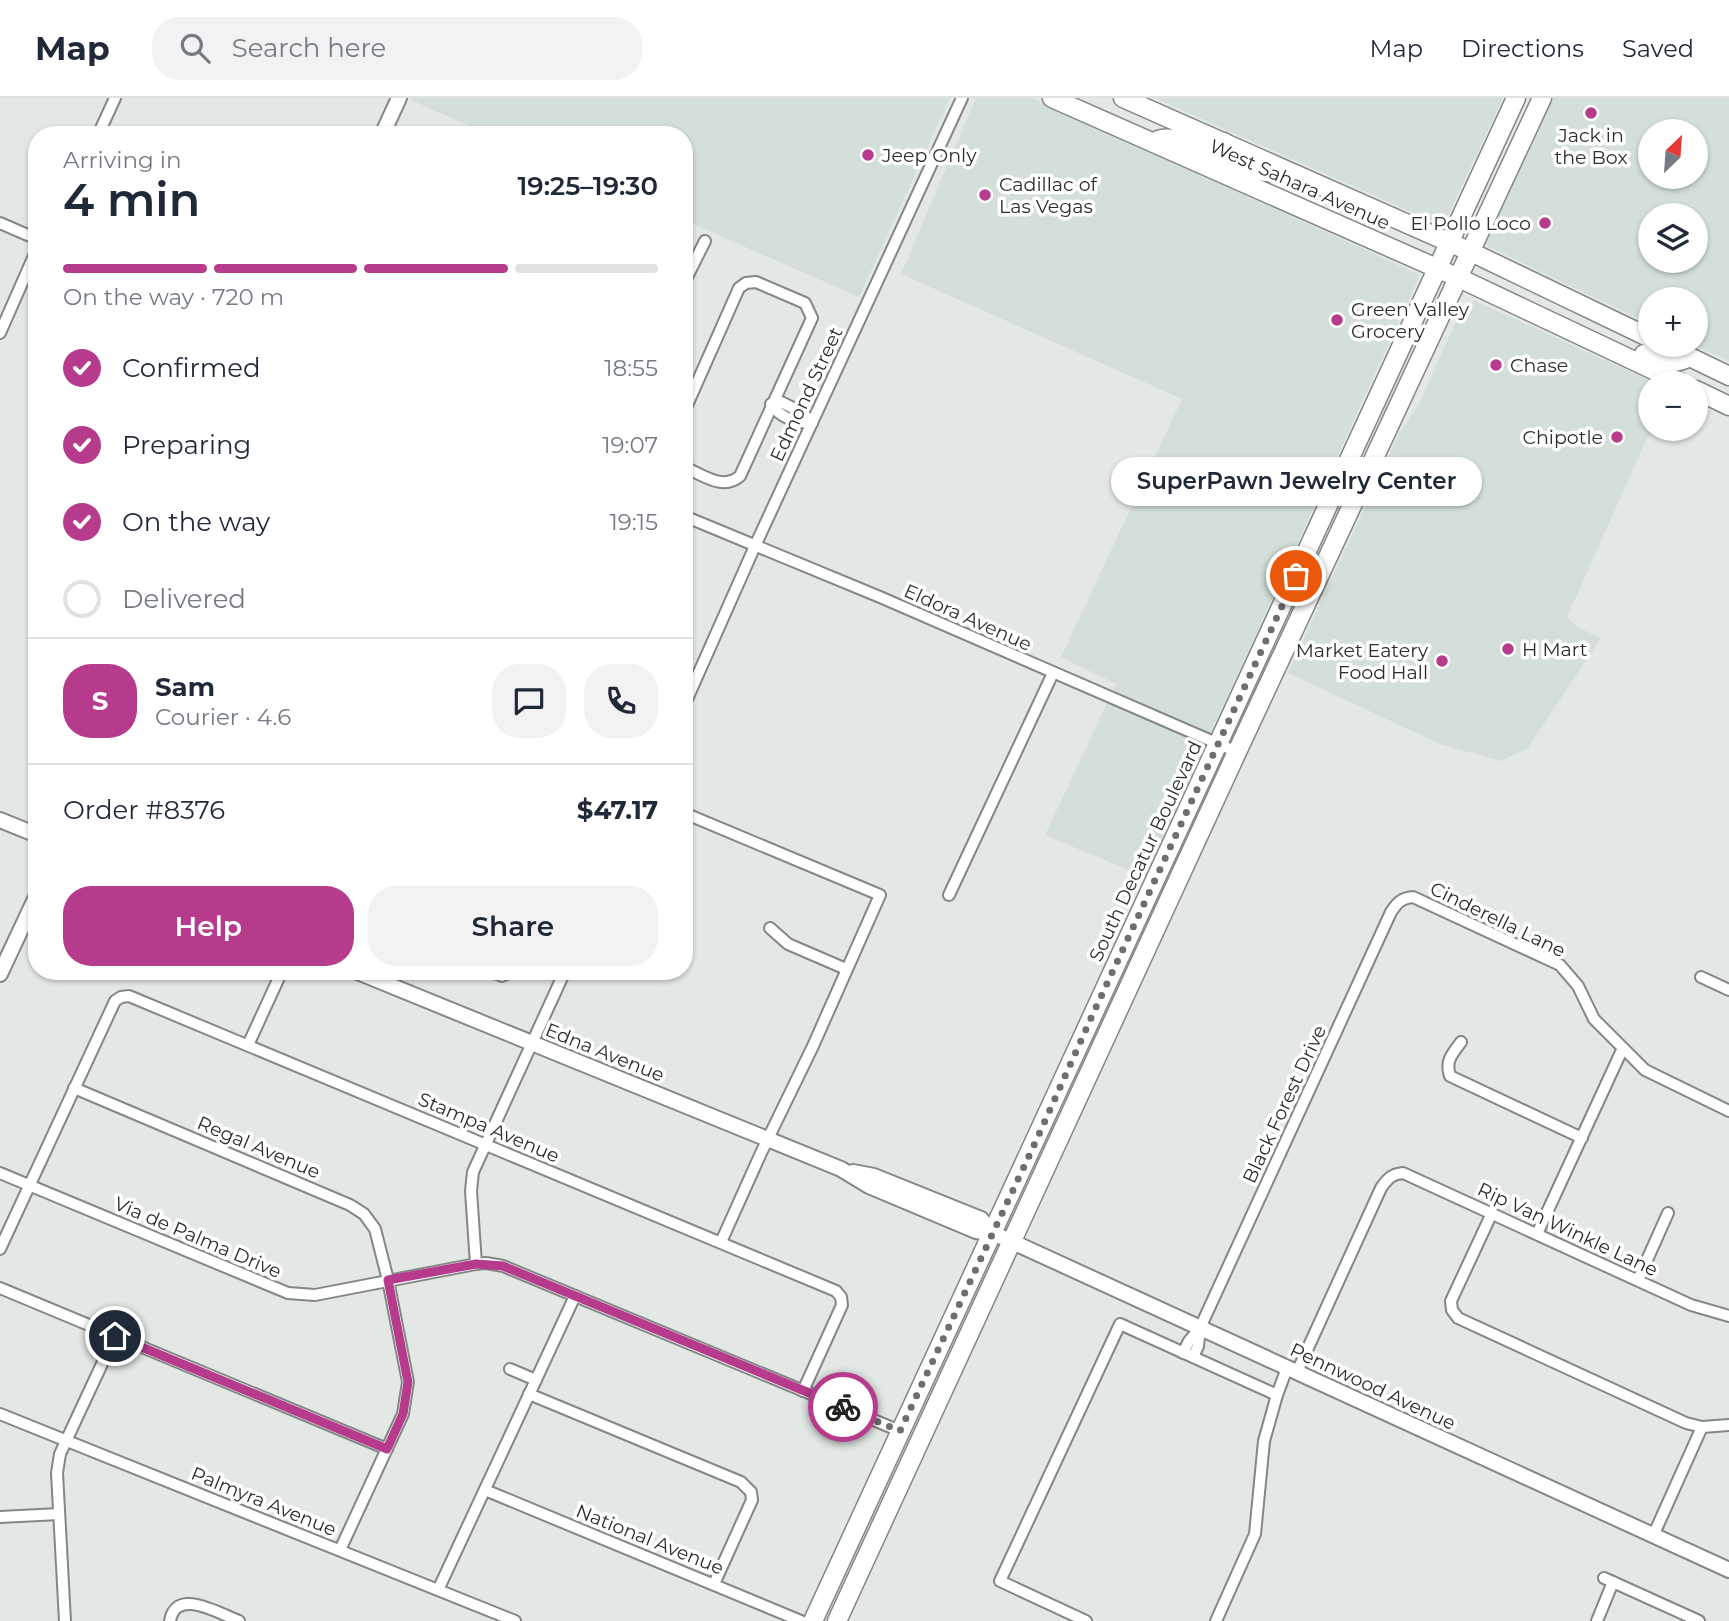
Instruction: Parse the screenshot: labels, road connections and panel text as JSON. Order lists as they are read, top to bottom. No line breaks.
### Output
{"streets":{"main road":["West Sahara Avenue","South Decatur Boulevard"],"street":["Edmond Street","Eldora Avenue","Cinderella Lane","Edna Avenue","Black Forest Drive","Stampa Avenue","Regal Avenue","Rip Van Winkle Lane","Via de Palma Drive","Pennwood Avenue","Palmyra Avenue","National Avenue"]},"crossings":[["West Sahara Avenue","South Decatur Boulevard"],["Edmond Street","Eldora Avenue"],["Eldora Avenue","South Decatur Boulevard"],["South Decatur Boulevard","Edna Avenue"],["South Decatur Boulevard","Via de Palma Drive"],["South Decatur Boulevard","Pennwood Avenue"],["Cinderella Lane","Black Forest Drive"],["Edna Avenue","Pennwood Avenue"],["Black Forest Drive","Pennwood Avenue"],["Stampa Avenue","Regal Avenue"],["Stampa Avenue","Via de Palma Drive"],["Regal Avenue","Via de Palma Drive"],["Rip Van Winkle Lane","Pennwood Avenue"]],"places":["Jack in the Box","Jeep Only","Cadillac of Las Vegas","El Pollo Loco","Green Valley Grocery","Chase","Chipotle","SuperPawn Jewelry Center","H Mart","Market Eatery Food Hall"],"north":"top right","page":{"header":"Map","search":"Search here","nav":["Map","Directions","Saved"],"map_buttons":["+","−"],"heading":["4 min","Arriving in","19:25–19:30"],"panel":["Sam","Courier · 4.6","Order #8376","$47.17"],"bar":"On the way · 720 m","list":[["Confirmed","18:55"],["Preparing","19:07"],["On the way","19:15"],"Delivered"],"bubble":"SuperPawn Jewelry Center","round":"S","buttons":["Help","Share"]}}
